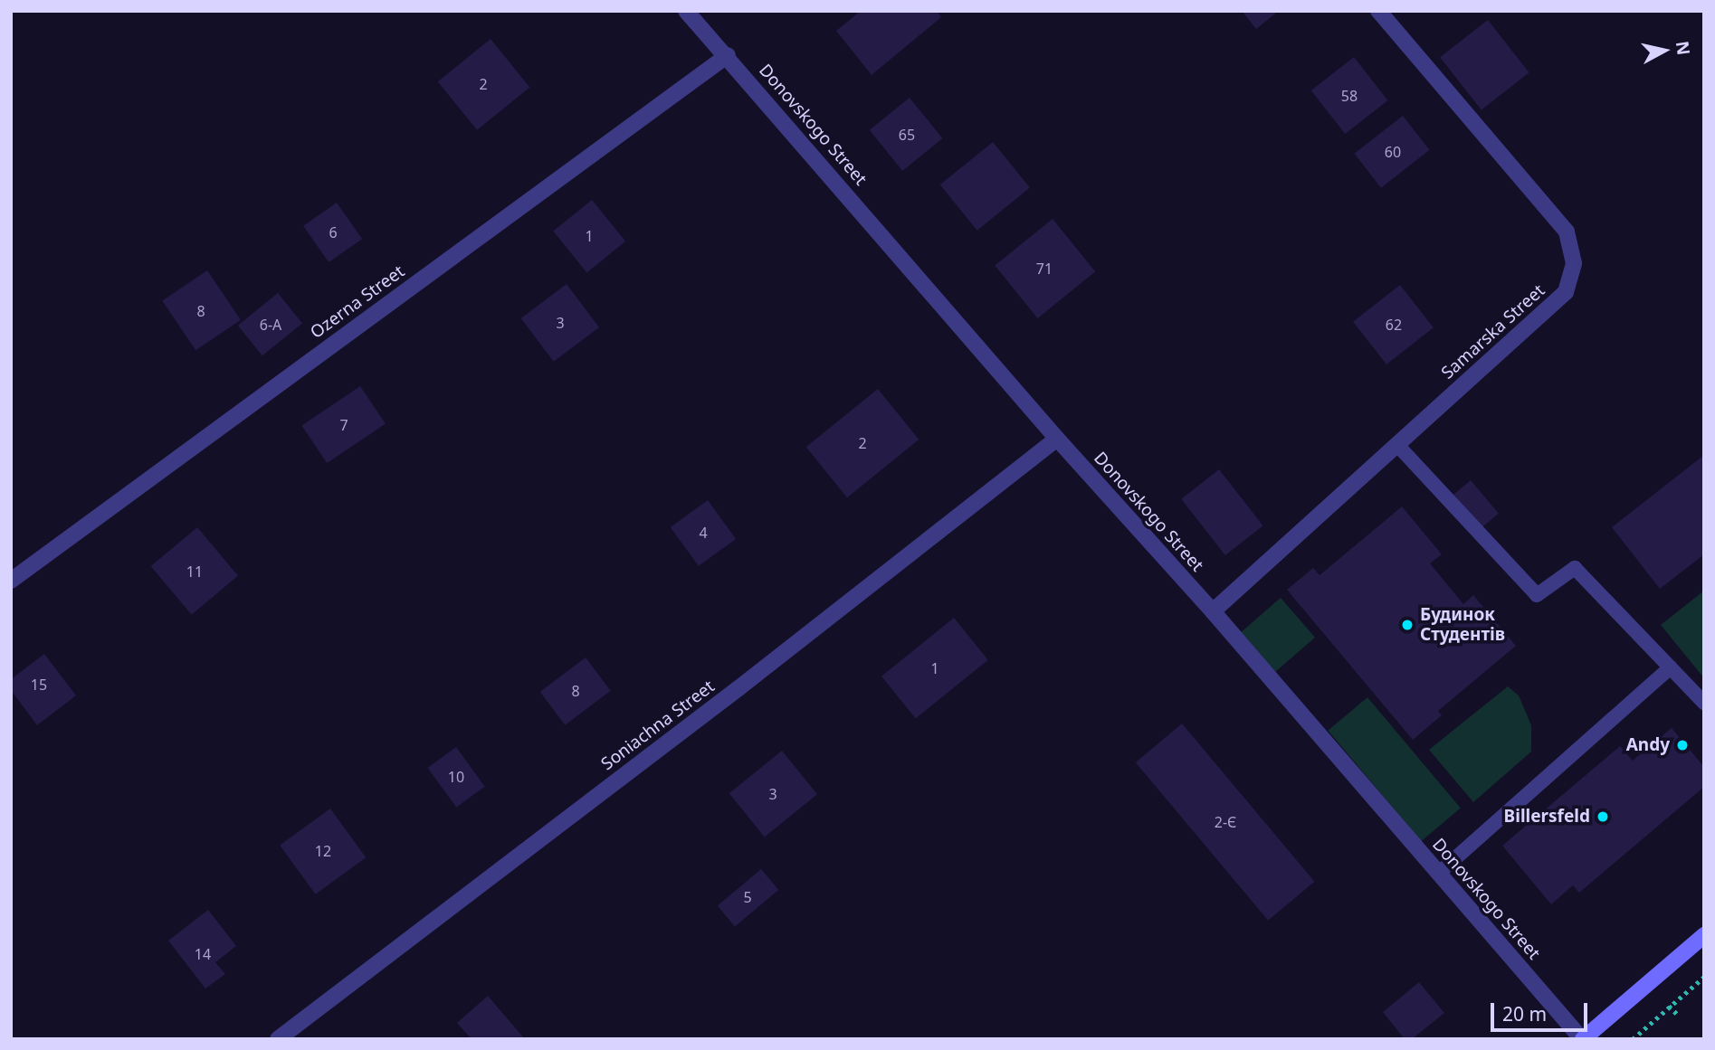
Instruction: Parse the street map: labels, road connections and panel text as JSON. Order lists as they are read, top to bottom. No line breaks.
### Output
{"streets":{"street":["Donovskogo Street","Ozerna Street","Samarska Street","Soniachna Street"]},"crossings":[["Donovskogo Street","Ozerna Street"],["Donovskogo Street","Samarska Street"],["Donovskogo Street","Soniachna Street"]],"places":["Будинок Студентів","Andy","Billersfeld"],"house_numbers":["2","58","65","60","6","1","71","8","3","6-А","62","7","2","4","11","1","15","8","10","3","2-Є","12","5","14"],"scale_bar":"20 m","north":"right"}
